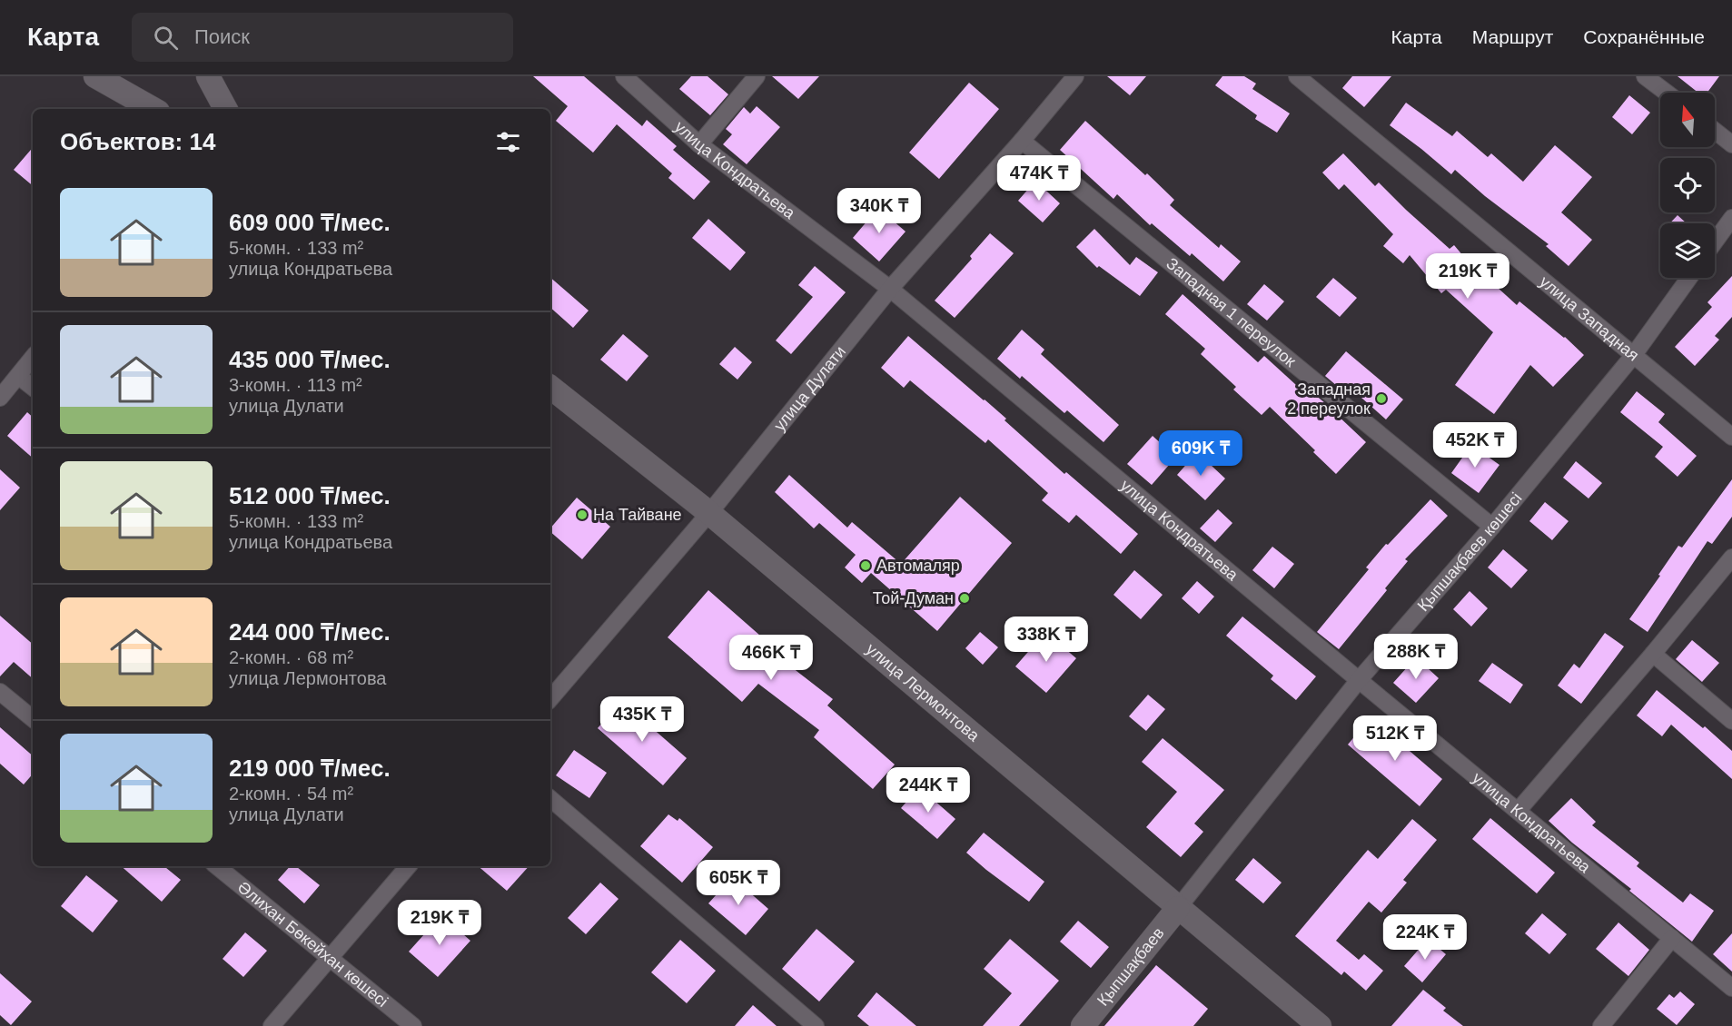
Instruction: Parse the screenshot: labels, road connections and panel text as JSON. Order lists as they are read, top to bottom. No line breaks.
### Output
{"streets":{"main road":["улица Лермонтова","Қыпшақбаев"],"street":["улица Кондратьева","Западная 1 переулок","улица Западная","улица Дулати","Қыпшақбаев көшесі","Әлихан Бөкейхан көшесі"]},"crossings":[["улица Кондратьева","улица Дулати"],["улица Кондратьева","Қыпшақбаев көшесі"],["Западная 1 переулок","улица Дулати"],["Западная 1 переулок","Қыпшақбаев көшесі"],["улица Западная","Қыпшақбаев көшесі"],["улица Дулати","улица Лермонтова"],["Қыпшақбаев көшесі","улица Лермонтова"],["Қыпшақбаев көшесі","Қыпшақбаев"],["улица Лермонтова","Қыпшақбаев"]],"places":["Западная 2 переулок","На Тайване","Автомаляр","Той-Думан"],"north":"top","page":{"header":"Карта","search":"Поиск","nav":["Карта","Маршрут","Сохранённые"],"heading":"Объектов: 14","price":["474K ₸","340K ₸","219K ₸","452K ₸","609K ₸","338K ₸","288K ₸","466K ₸","435K ₸","512K ₸","244K ₸","605K ₸","219K ₸","224K ₸"],"list":[{"name":"609 000 ₸/мес.","note":"5-комн. · 133 m² · улица Кондратьева"},{"name":"435 000 ₸/мес.","note":"3-комн. · 113 m² · улица Дулати"},{"name":"512 000 ₸/мес.","note":"5-комн. · 133 m² · улица Кондратьева"},{"name":"244 000 ₸/мес.","note":"2-комн. · 68 m² · улица Лермонтова"},{"name":"219 000 ₸/мес.","note":"2-комн. · 54 m² · улица Дулати"}]}}
